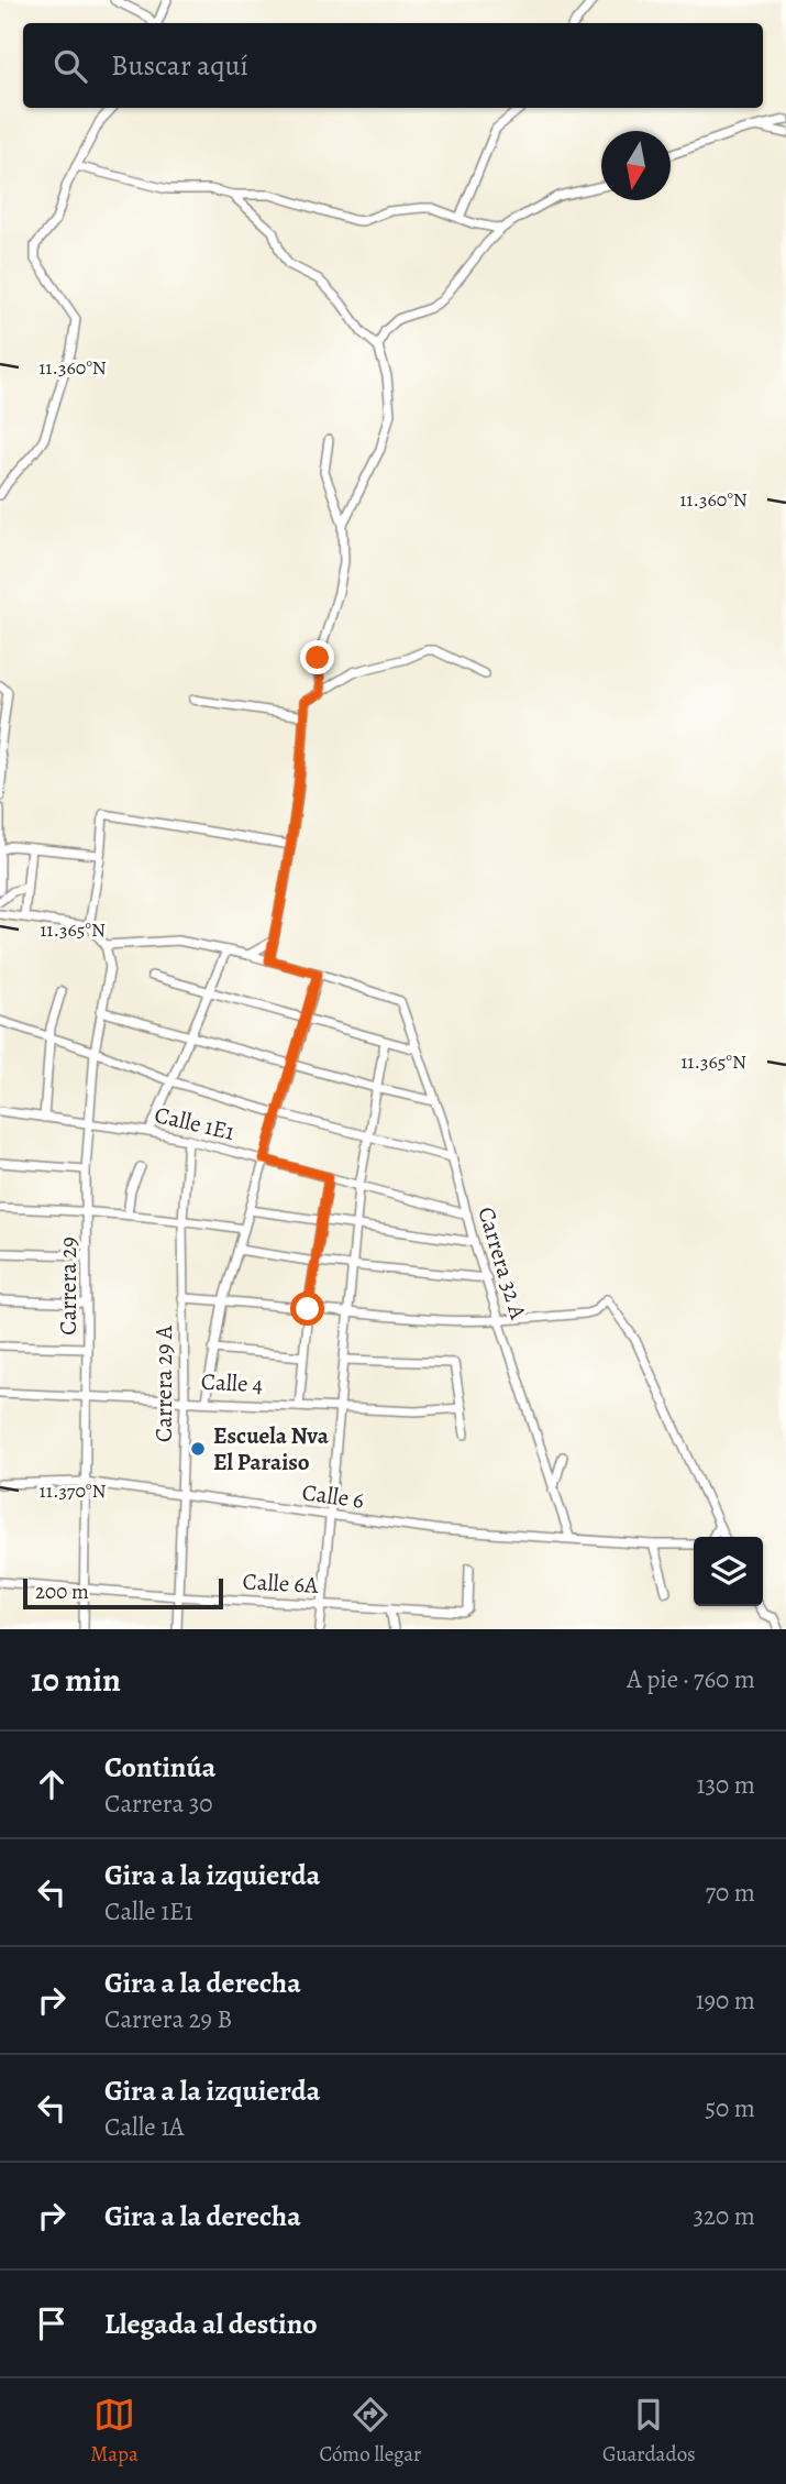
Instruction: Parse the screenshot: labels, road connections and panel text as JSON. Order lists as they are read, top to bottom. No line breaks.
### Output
{"streets":{"street":["Calle 1E1","Carrera 32 A","Carrera 29","Calle 4","Carrera 29 A","Calle 6","Calle 6A"]},"crossings":[["Calle 1E1","Carrera 32 A"],["Calle 1E1","Carrera 29"],["Calle 1E1","Carrera 29 A"],["Carrera 32 A","Calle 6"],["Carrera 29","Calle 4"],["Carrera 29","Calle 6"],["Carrera 29","Calle 6A"],["Calle 4","Carrera 29 A"],["Carrera 29 A","Calle 6"],["Carrera 29 A","Calle 6A"]],"places":["Escuela Nva El Paraiso"],"scale_bar":"200 m","north":"bottom","page":{"search":"Buscar aquí","scale":"200 m","heading":["10 min","A pie · 760 m"],"list":[["Continúa","Carrera 30","130 m"],["Gira a la izquierda","Calle 1E1","70 m"],["Gira a la derecha","Carrera 29 B","190 m"],["Gira a la izquierda","Calle 1A","50 m"],["Gira a la derecha","320 m"],"Llegada al destino"],"nav":["Mapa","Cómo llegar","Guardados"]},"coordinates":["11.360°N","11.365°N","11.370°N"]}
